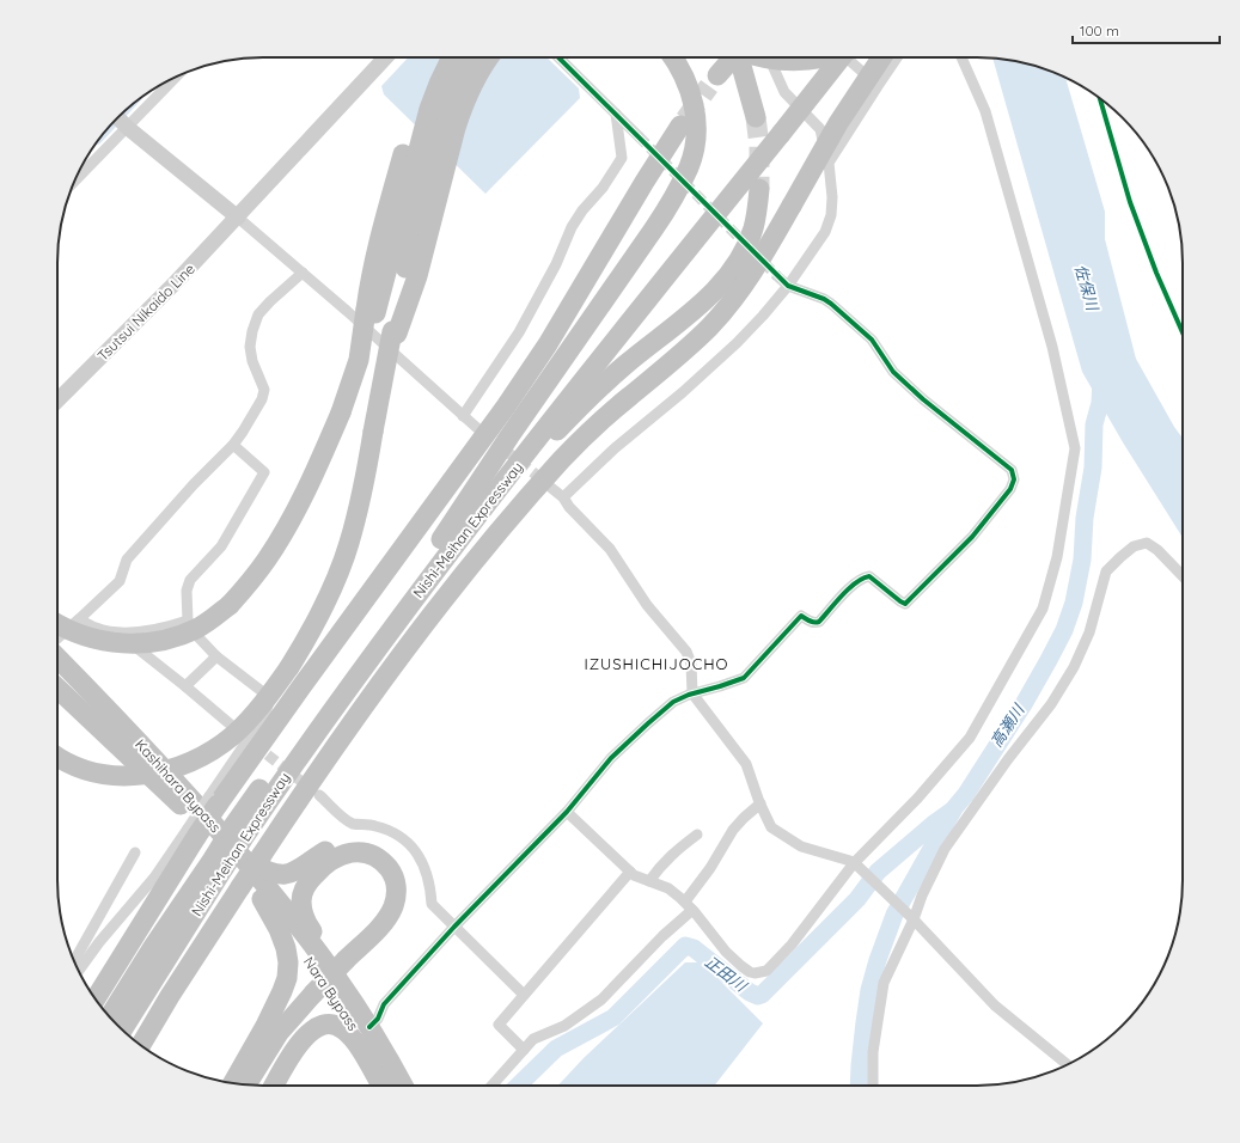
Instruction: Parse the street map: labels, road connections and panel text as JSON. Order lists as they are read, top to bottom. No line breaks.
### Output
{"streets":{"highway":["Nishi-Meihan Expressway","Kashihara Bypass","Nara Bypass"],"main road":["Tsutsui Nikaido Line"]},"crossings":[["Nishi-Meihan Expressway","Kashihara Bypass"],["Kashihara Bypass","Nara Bypass"]],"districts":["IZUSHICHIJOCHO"],"water":["佐保川","高瀬川","正田川"],"scale_bar":"100 m"}
